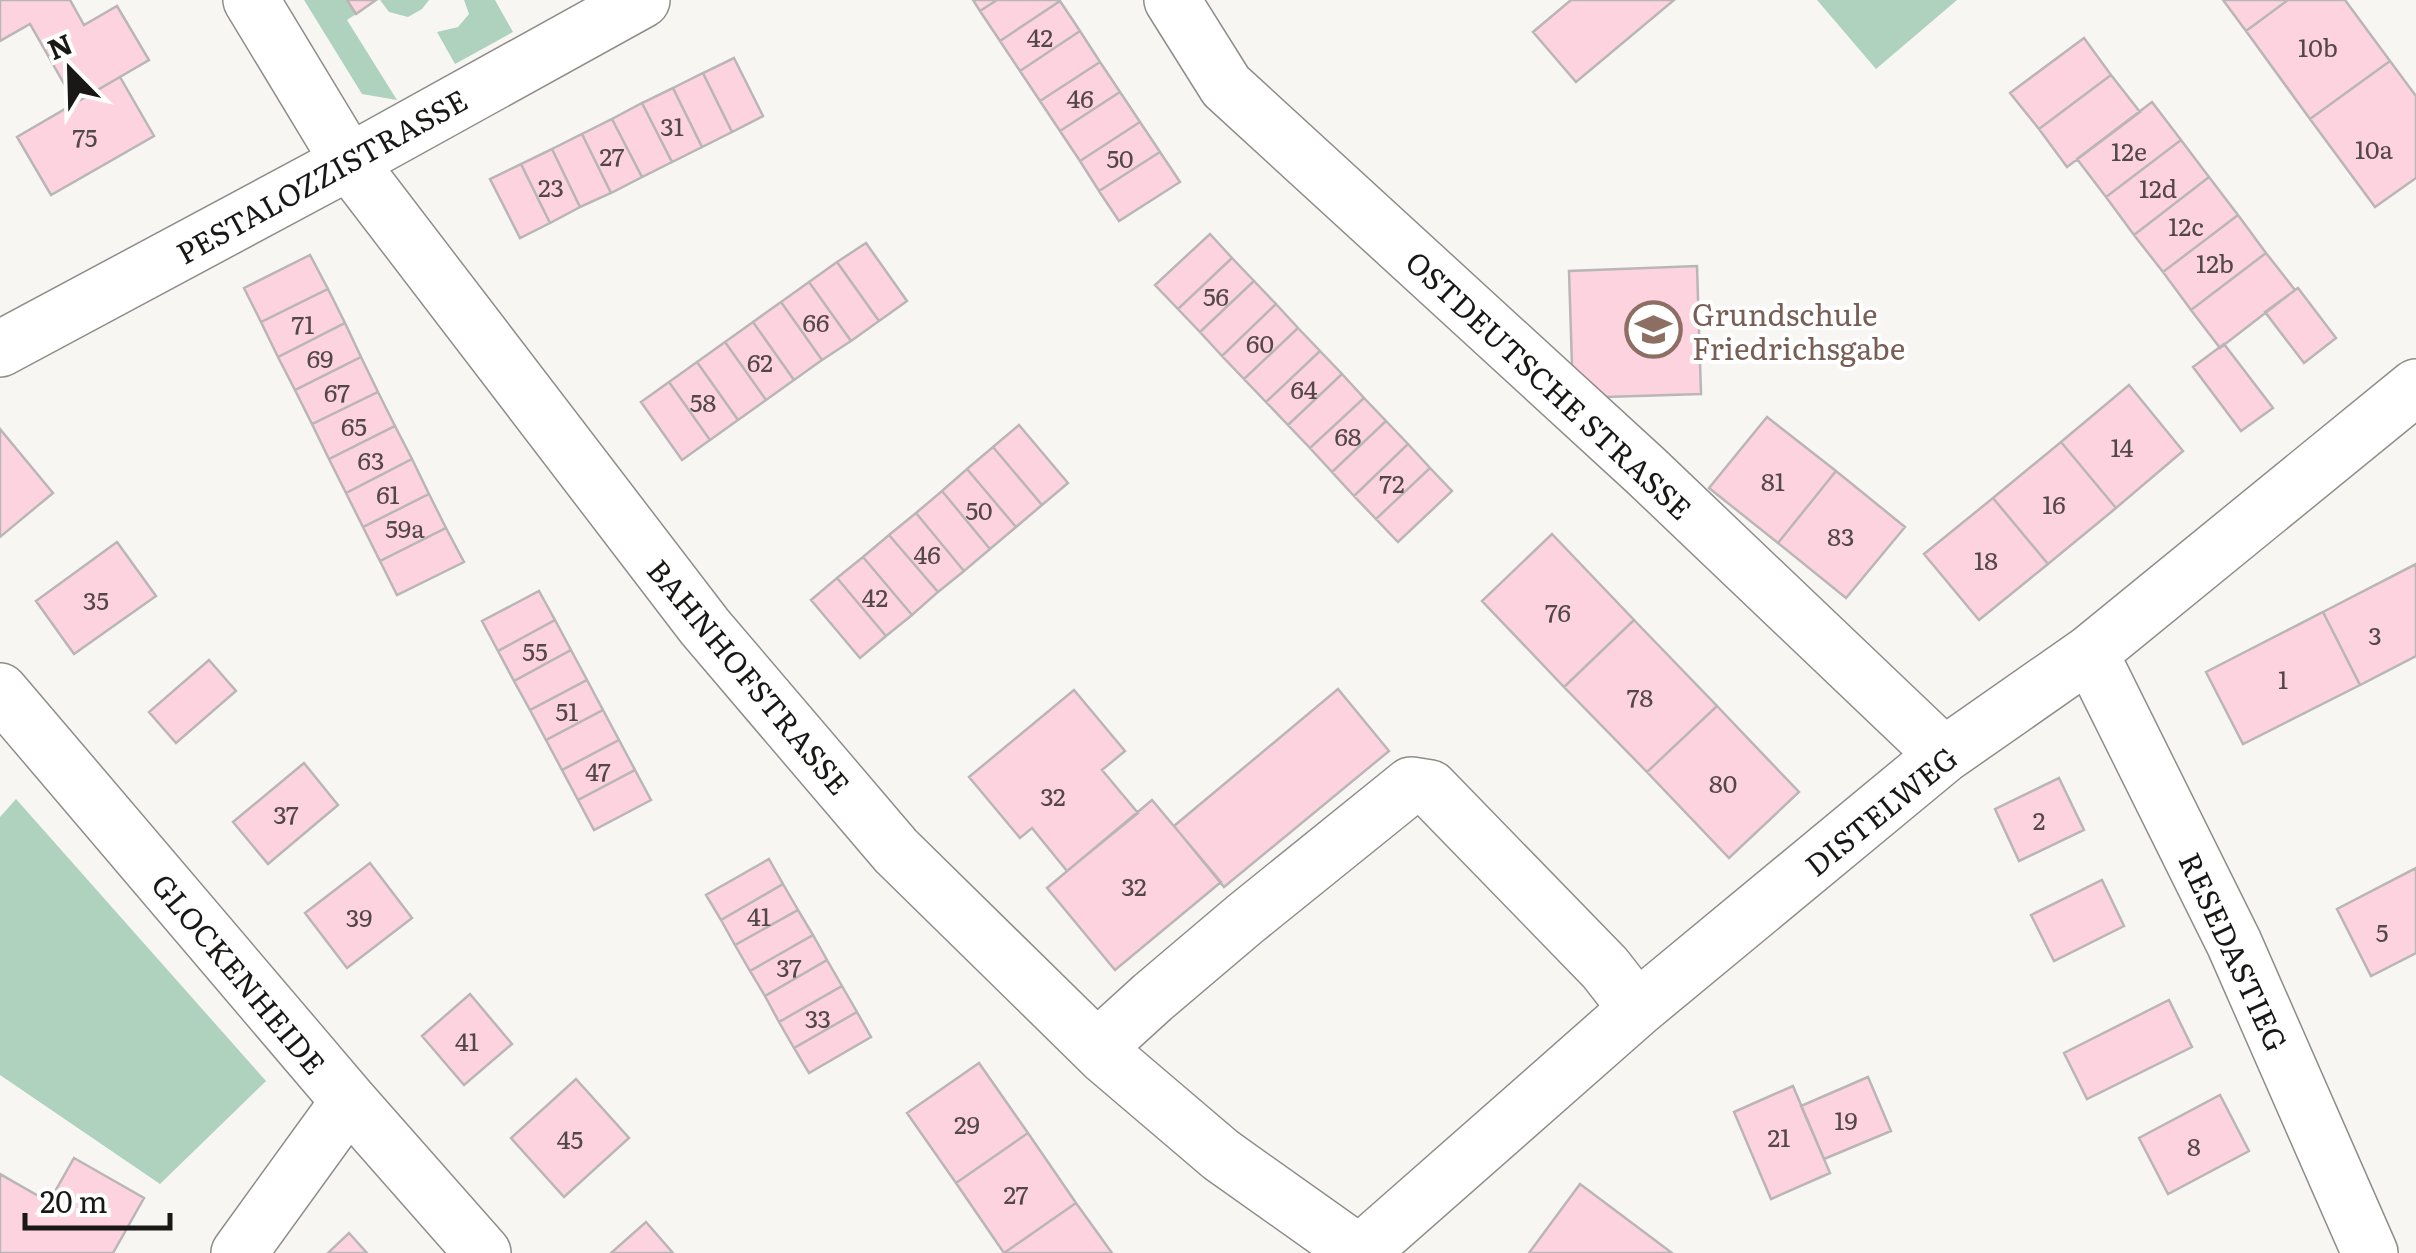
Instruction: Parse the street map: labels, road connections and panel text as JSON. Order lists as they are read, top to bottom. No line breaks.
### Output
{"streets":{"street":["PESTALOZZISTRASSE","OSTDEUTSCHE STRASSE","BAHNHOFSTRASSE","DISTELWEG","RESEDASTIEG","GLOCKENHEIDE"]},"crossings":[["PESTALOZZISTRASSE","BAHNHOFSTRASSE"],["OSTDEUTSCHE STRASSE","DISTELWEG"],["BAHNHOFSTRASSE","DISTELWEG"],["DISTELWEG","RESEDASTIEG"]],"places":{"school or university":["Grundschule Friedrichsgabe"]},"house_numbers":["42","10b","46","31","75","10a","12e","27","50","23","12d","12c","12b","56","66","71","60","69","62","64","67","58","65","68","14","63","81","72","61","16","50","59a","83","46","18","42","35","76","3","55","1","78","51","47","80","32","37","2","32","41","39","5","37","33","41","19","29","21","45","8","27"],"scale_bar":"20 m","north":"top left"}
